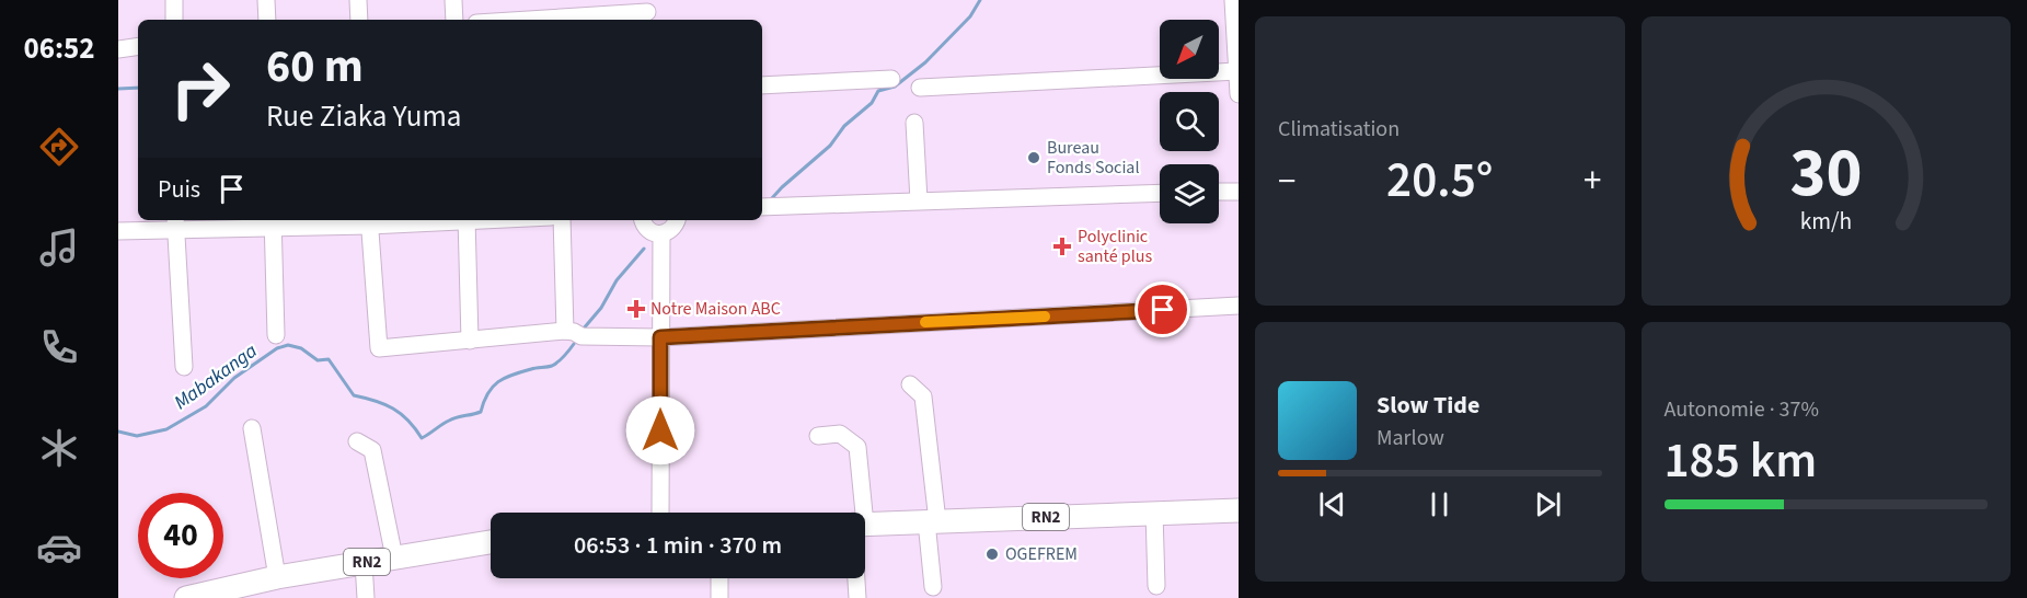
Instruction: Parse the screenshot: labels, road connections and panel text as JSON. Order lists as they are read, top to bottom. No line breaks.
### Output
{"streets":{"highway":["RN2"]},"water":["Mabakanga"],"places":{"other":["Bureau Fonds Social","OGEFREM"],"health":["Polyclinic santé plus","Notre Maison ABC"]},"north":"bottom left","page":{"tabs":"06:52","tile":["Climatisation",["Autonomie · 37%","185 km"]],"turn":["60 m","Rue Ziaka Yuma"],"heat":["−","20.5°","+"],"then":"Puis","song":["Slow Tide","Marlow"],"limit":"40","trip":"06:53 · 1 min · 370 m","gauge":["30","km/h"]}}
